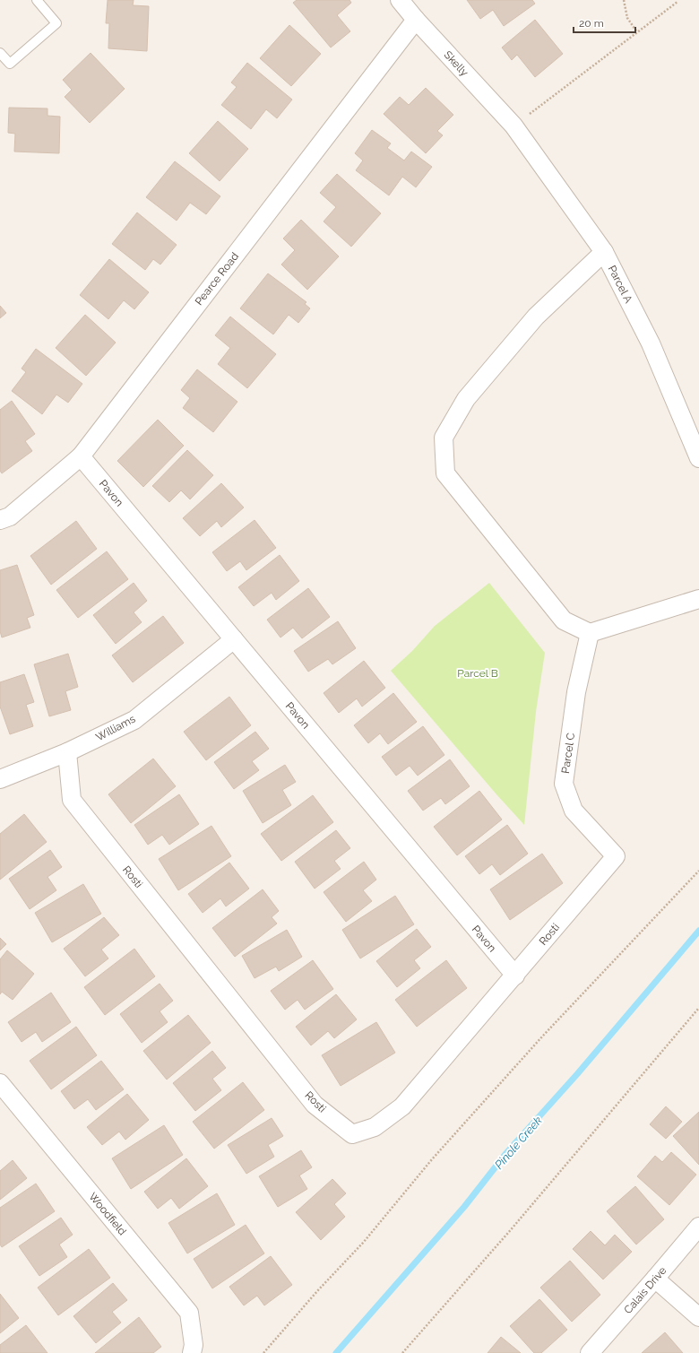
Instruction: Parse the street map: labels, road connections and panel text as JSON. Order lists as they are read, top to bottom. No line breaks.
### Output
{"streets":{"street":["Skelly","Pearce Road","Parcel A","Pavon","Williams","Parcel C","Rosti","Woodfield","Calais Drive"]},"crossings":[["Skelly","Pearce Road"],["Skelly","Parcel A"],["Pearce Road","Pavon"],["Pavon","Williams"],["Pavon","Rosti"],["Williams","Rosti"],["Parcel C","Rosti"]],"water":["Pinole Creek"],"parks":["Parcel B"],"scale_bar":"20 m"}
